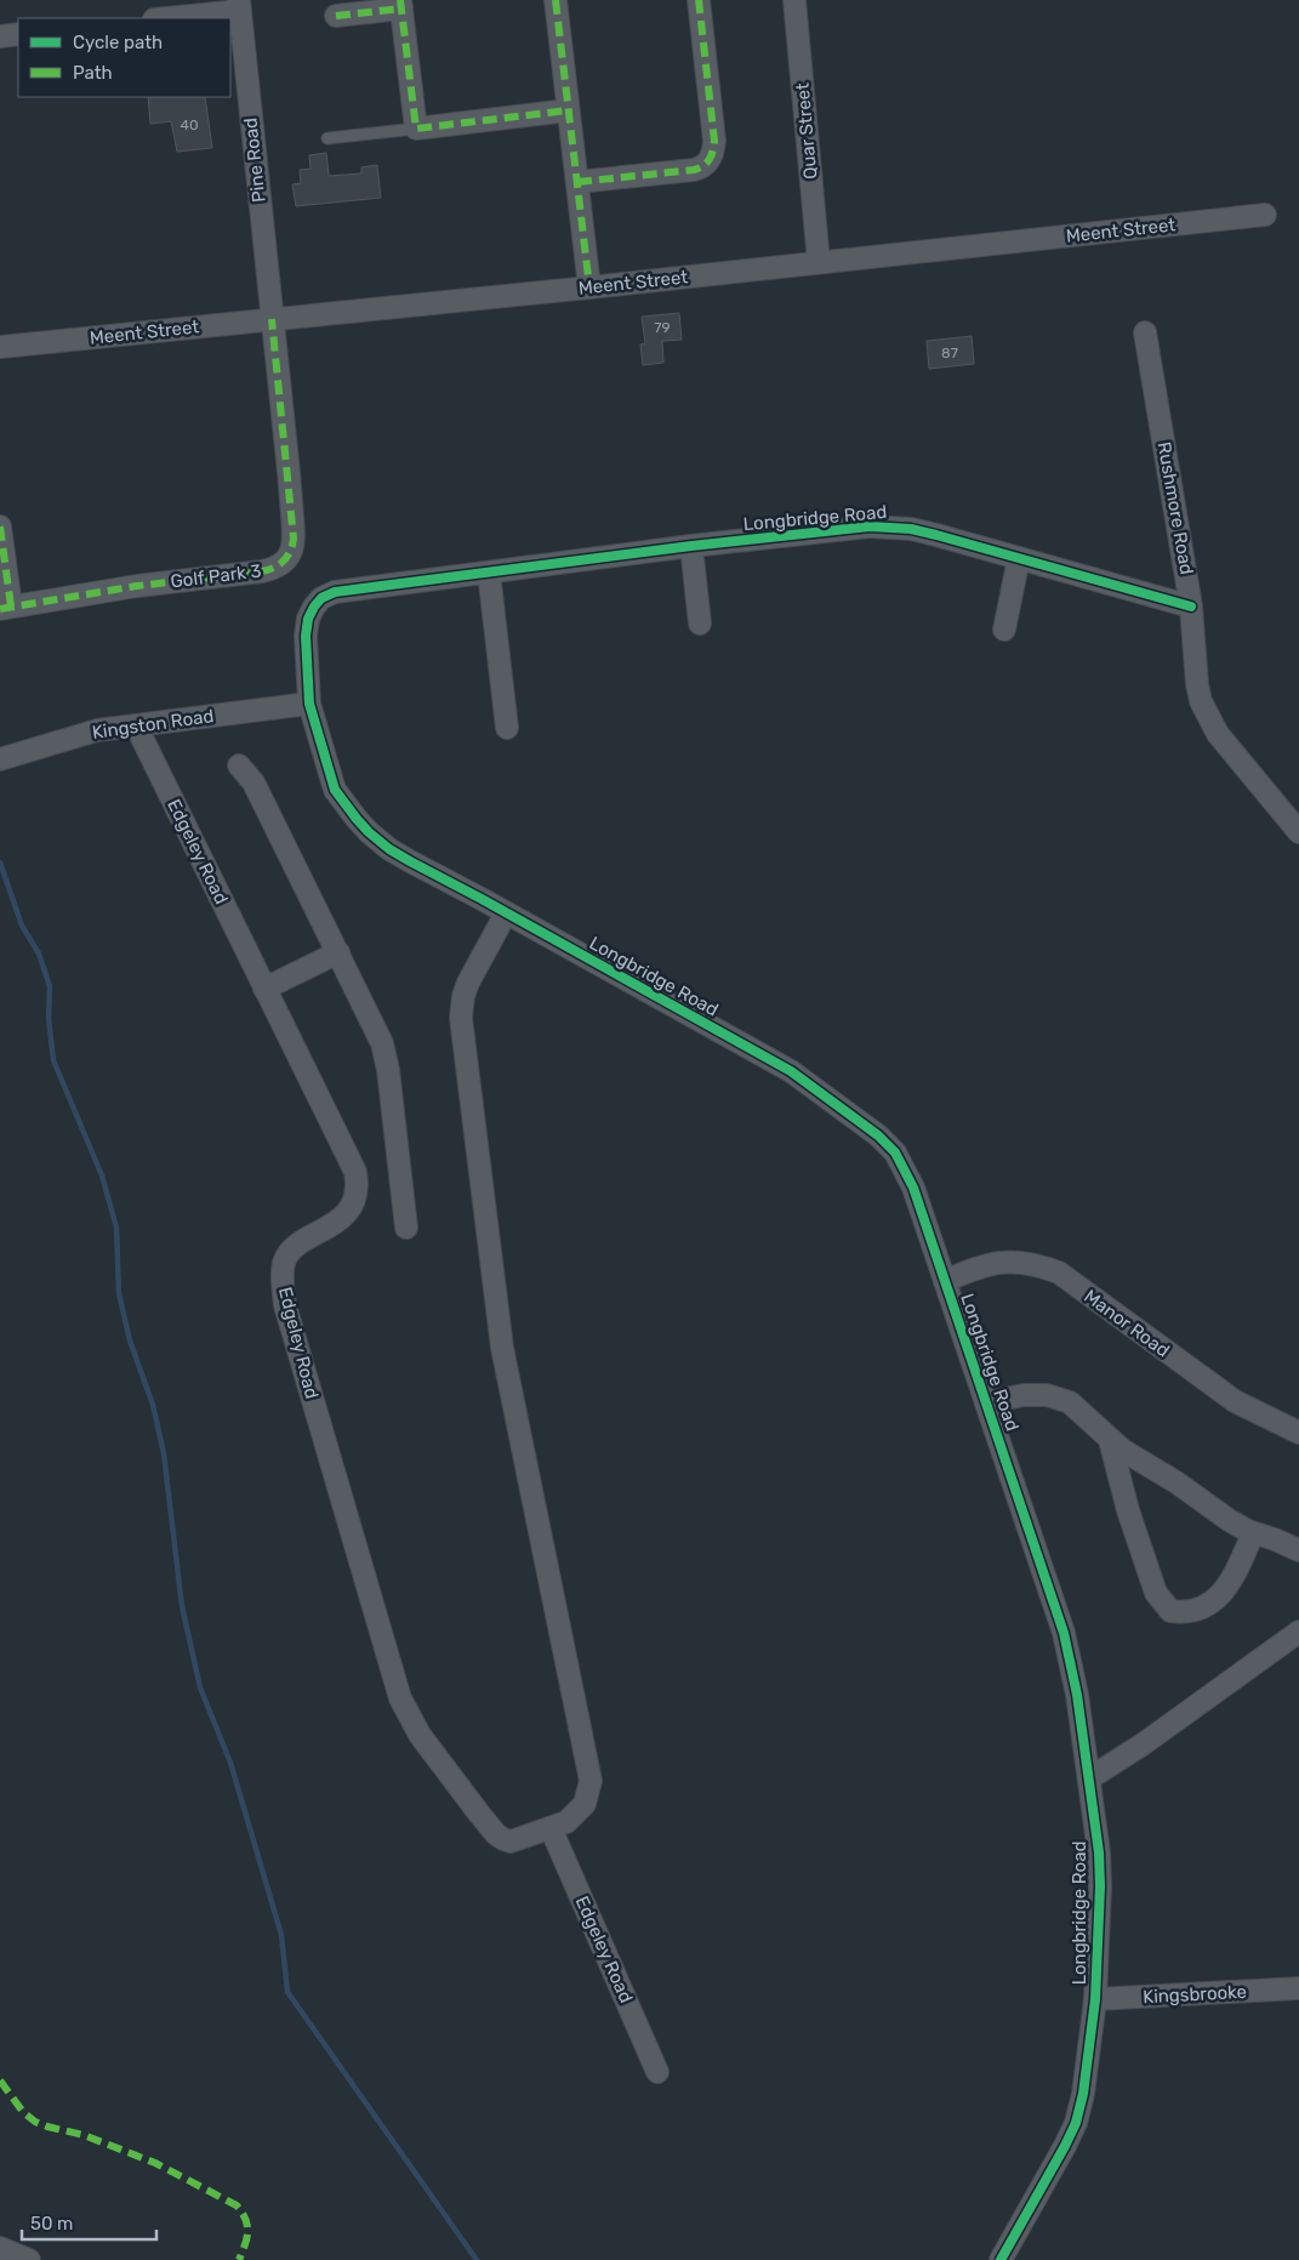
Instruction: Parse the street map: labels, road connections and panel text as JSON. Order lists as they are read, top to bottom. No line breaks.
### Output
{"streets":{"street":["Quar Street","Pine Road","Meent Street","Rushmore Road","Longbridge Road","Golf Park 3","Kingston Road","Edgeley Road","Manor Road","Kingsbrooke"]},"crossings":[["Quar Street","Meent Street"],["Pine Road","Meent Street"],["Pine Road","Golf Park 3"],["Meent Street","Golf Park 3"],["Rushmore Road","Longbridge Road"],["Longbridge Road","Kingston Road"],["Longbridge Road","Edgeley Road"],["Longbridge Road","Manor Road"],["Longbridge Road","Kingsbrooke"],["Kingston Road","Edgeley Road"]],"house_numbers":["40","79","87"],"legend":["Cycle path","Path"],"scale_bar":"50 m"}
